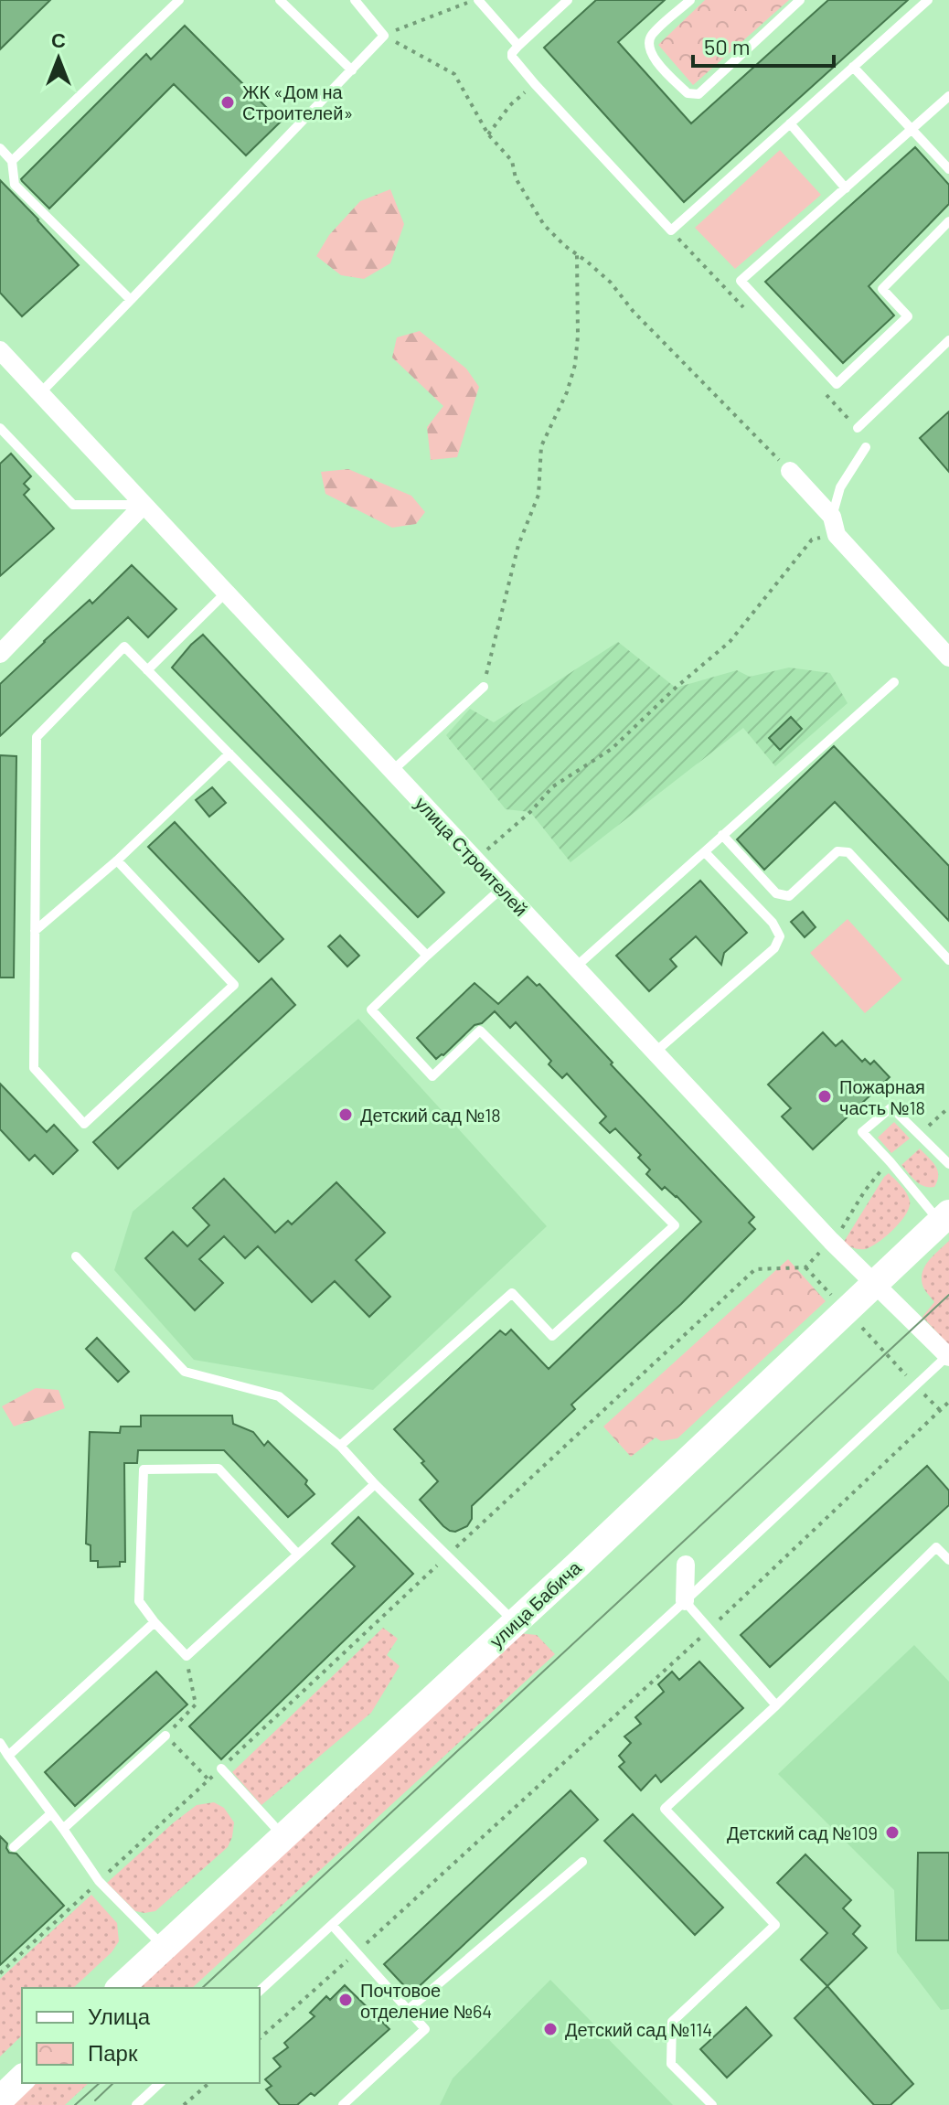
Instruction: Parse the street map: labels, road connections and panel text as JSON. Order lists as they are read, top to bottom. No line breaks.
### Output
{"streets":{"street":["улица Строителей","улица Бабича"]},"crossings":[["улица Строителей","улица Бабича"]],"places":["ЖК «Дом на Строителей»","Пожарная часть №18","Детский сад №18","Детский сад №109","Почтовое отделение №64","Детский сад №114"],"legend":["Улица","Парк"],"scale_bar":"50 m","north":"top"}
